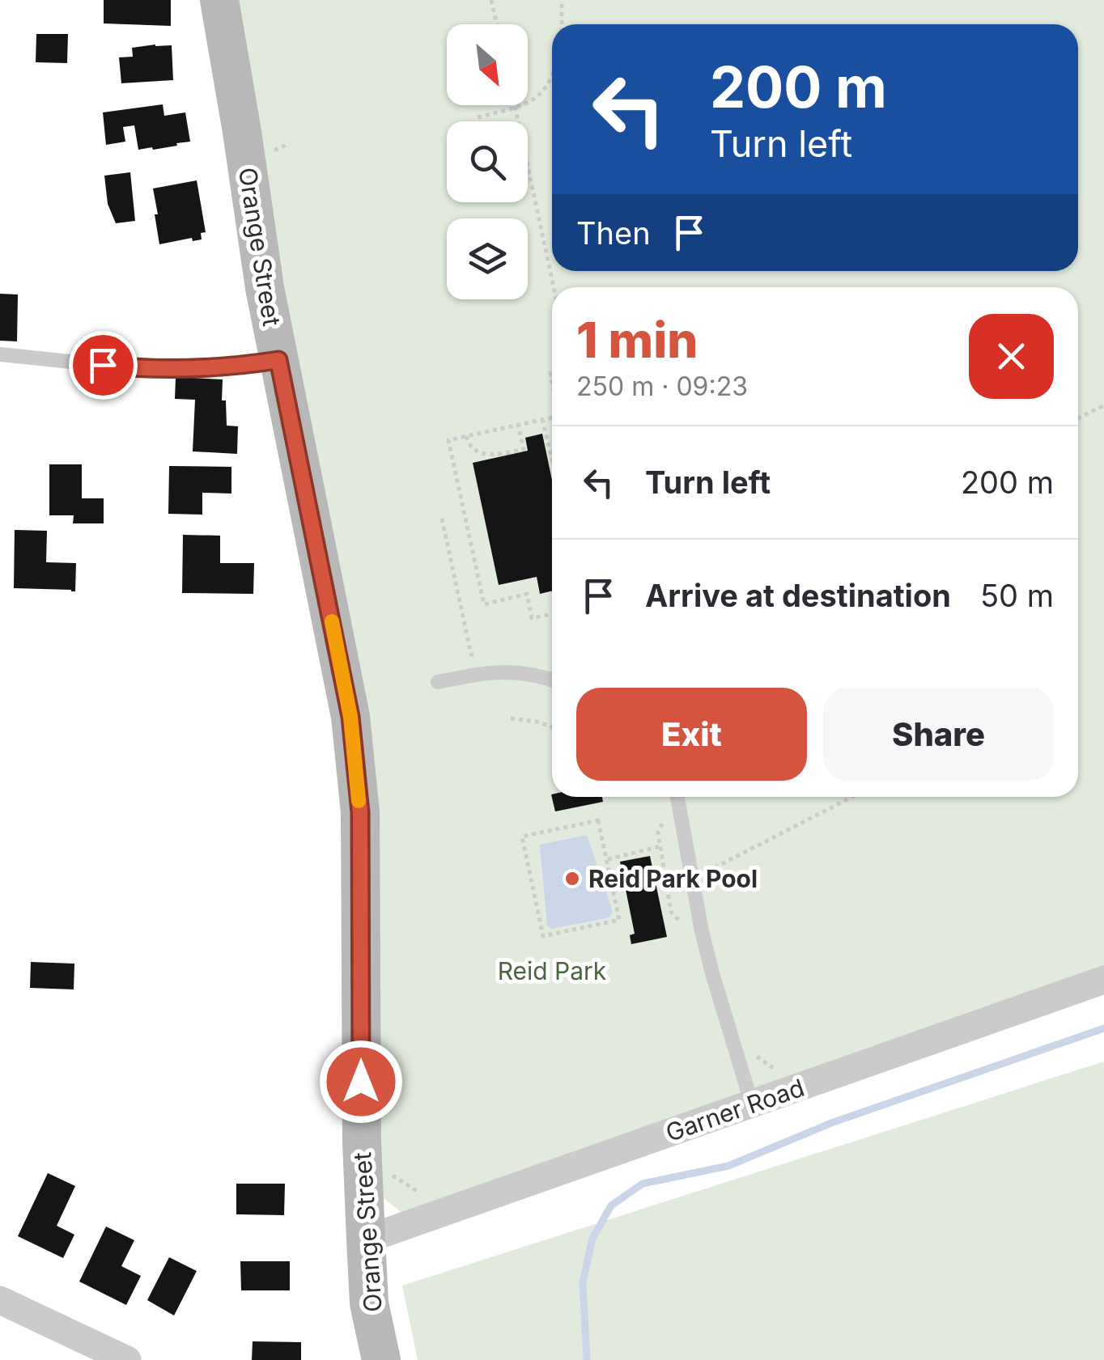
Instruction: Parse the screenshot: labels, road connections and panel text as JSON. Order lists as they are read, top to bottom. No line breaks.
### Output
{"streets":{"street":["Orange Street","Garner Road"]},"crossings":[["Orange Street","Garner Road"]],"parks":["Reid Park"],"places":["Reid Park Pool"],"north":"bottom right","page":{"turn":["200 m","Turn left"],"then":"Then","heading":["1 min","250 m · 09:23"],"list":[{"name":"Turn left","value":"200 m"},{"name":"Arrive at destination","value":"50 m"}],"buttons":["Exit","Share"]}}
